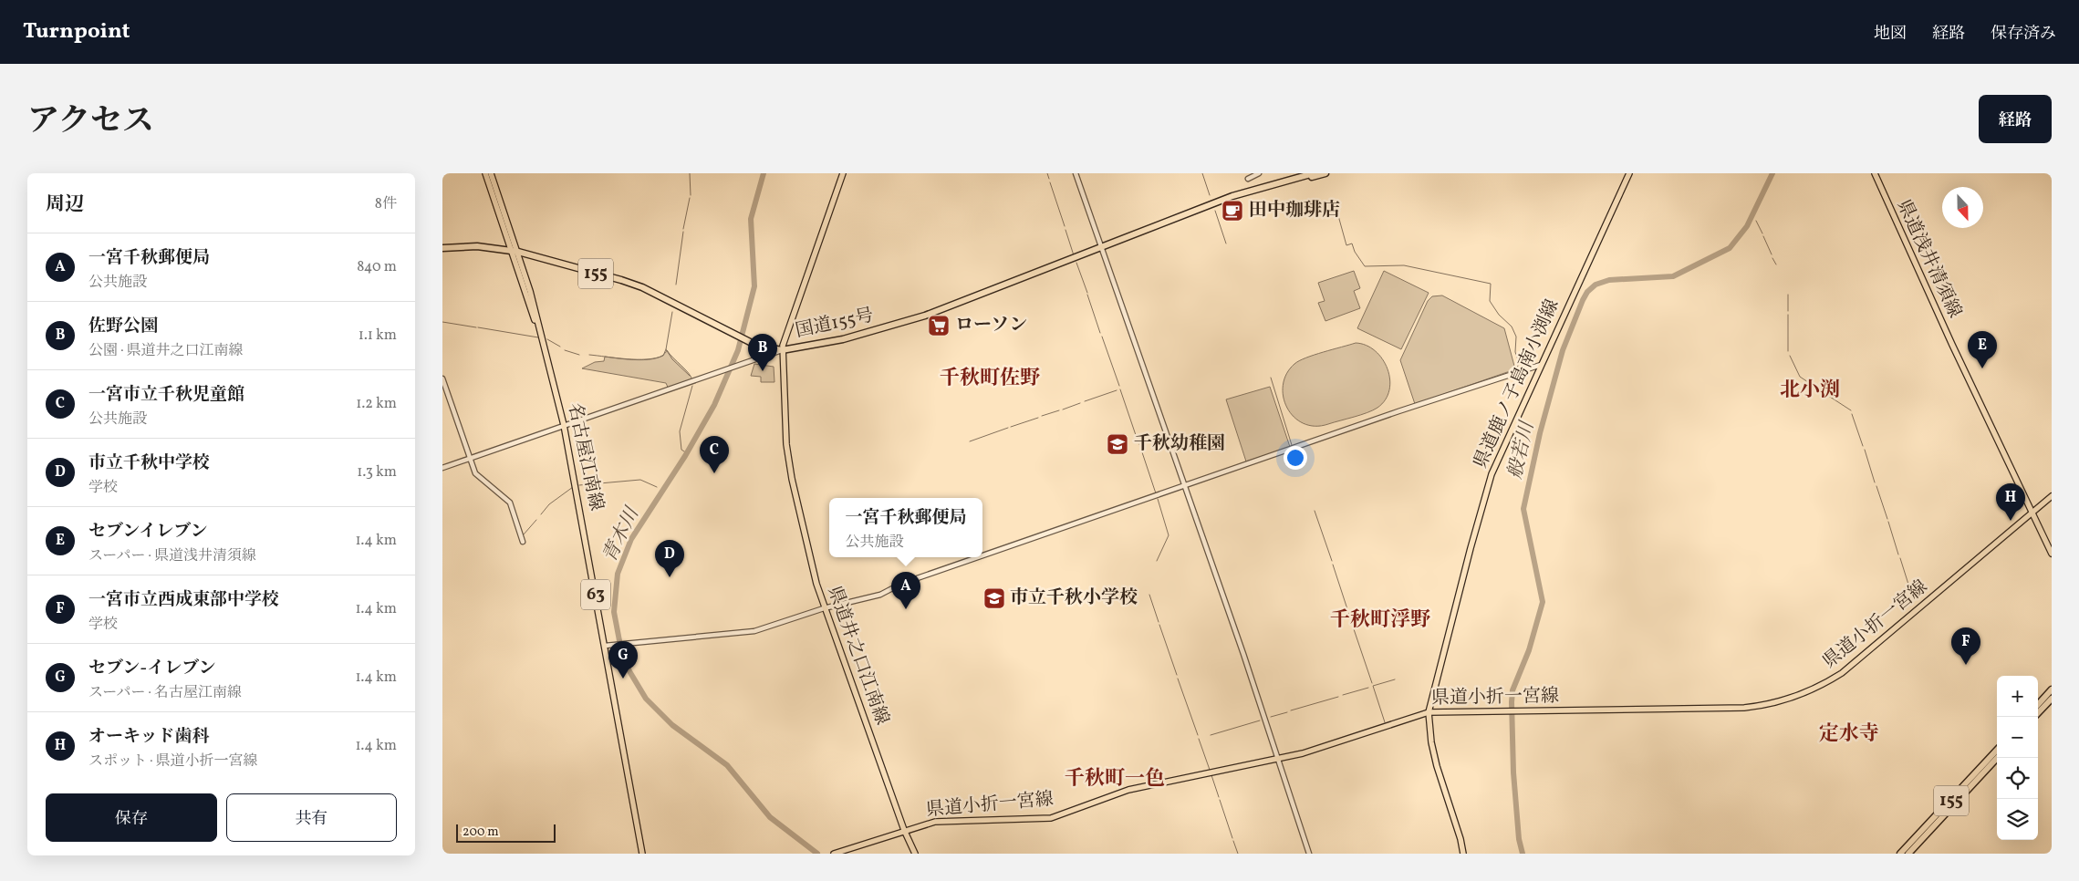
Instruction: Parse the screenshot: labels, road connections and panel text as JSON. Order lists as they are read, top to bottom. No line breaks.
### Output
{"streets":{"highway":["155","国道155号"],"main road":["県道浅井清須線","県道鹿ノ子島南小渕線","名古屋江南線","63","県道小折一宮線","県道井之口江南線"]},"crossings":[["県道浅井清須線","県道小折一宮線"],["国道155号","名古屋江南線"],["国道155号","県道井之口江南線"],["県道鹿ノ子島南小渕線","県道小折一宮線"],["県道小折一宮線","県道井之口江南線"]],"districts":["千秋町佐野","北小渕","千秋町浮野","定水寺","千秋町一色"],"water":["般若川","青木川"],"places":{"cafe":["田中珈琲店"],"supermarket":["ローソン"],"school or university":["千秋幼稚園","市立千秋小学校"]},"scale_bar":"200 m","north":"bottom","page":{"header":"Turnpoint","nav":["地図","経路","保存済み"],"title":"アクセス","buttons":["経路",["保存","共有"]],"heading":["周辺","8件"],"list":[{"mark":"A","name":"一宮千秋郵便局","note":"公共施設","value":"840 m"},{"mark":"B","name":"佐野公園","note":"公園 · 県道井之口江南線","value":"1.1 km"},{"mark":"C","name":"一宮市立千秋児童館","note":"公共施設","value":"1.2 km"},{"mark":"D","name":"市立千秋中学校","note":"学校","value":"1.3 km"},{"mark":"E","name":"セブンイレブン","note":"スーパー · 県道浅井清須線","value":"1.4 km"},{"mark":"F","name":"一宮市立西成東部中学校","note":"学校","value":"1.4 km"},{"mark":"G","name":"セブン-イレブン","note":"スーパー · 名古屋江南線","value":"1.4 km"},{"mark":"H","name":"オーキッド歯科","note":"スポット · 県道小折一宮線","value":"1.4 km"}],"pins":["E","B","C","H","D","A","F","G"],"popup":["一宮千秋郵便局","公共施設"],"map_buttons":["+","−"],"scale":"200 m"}}
